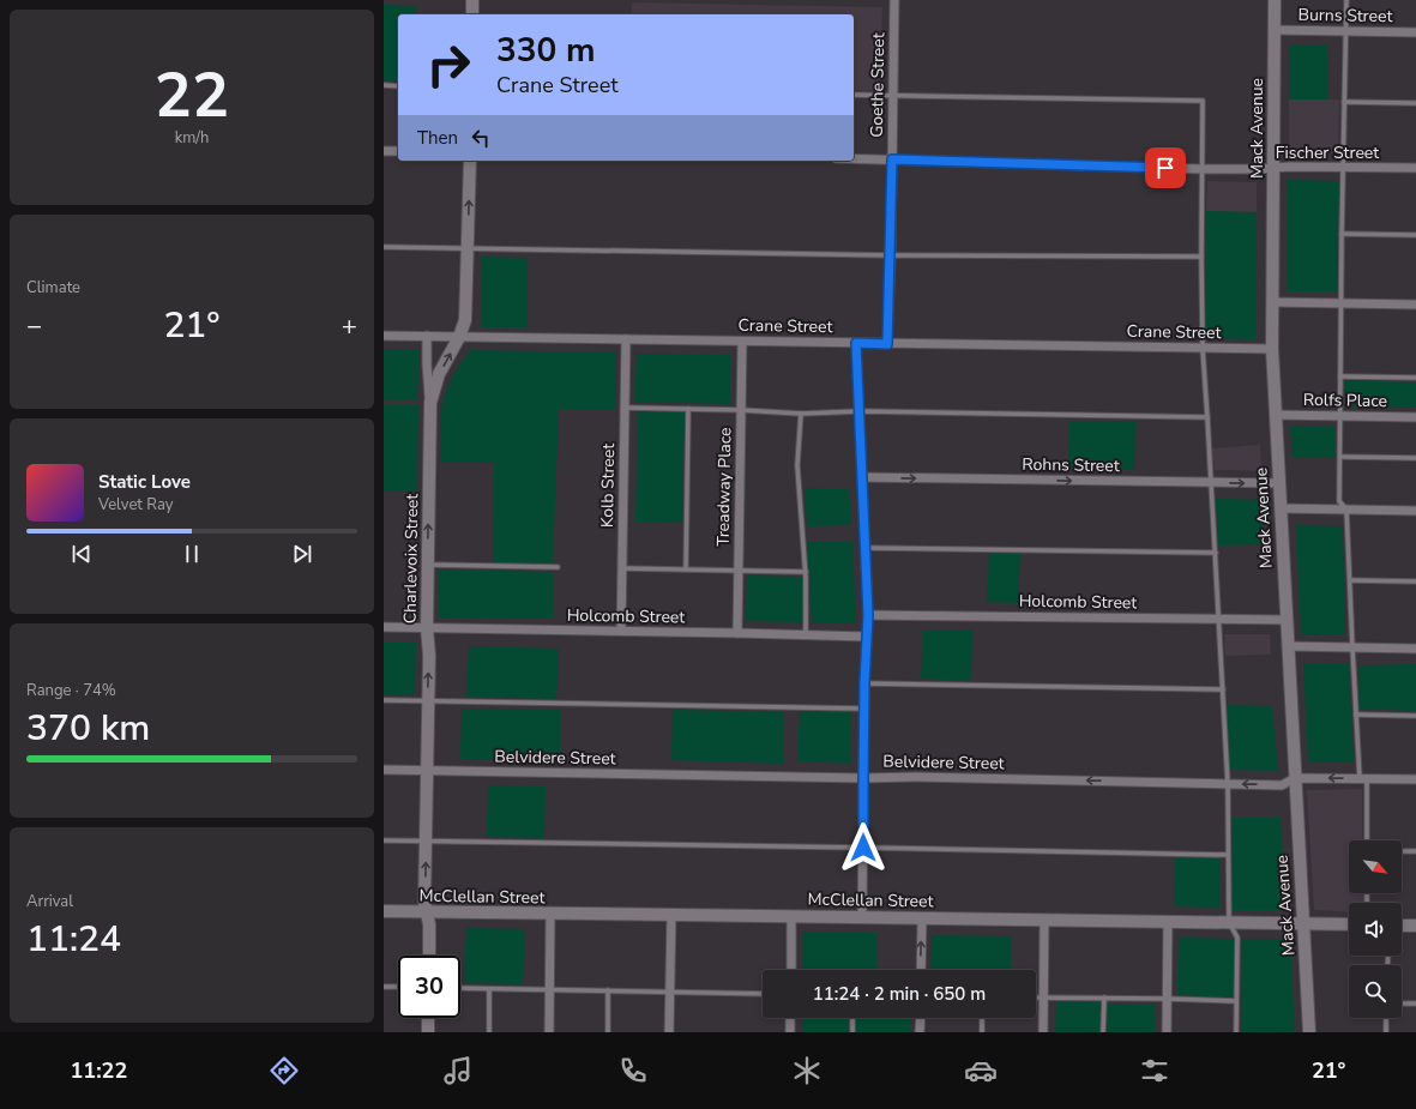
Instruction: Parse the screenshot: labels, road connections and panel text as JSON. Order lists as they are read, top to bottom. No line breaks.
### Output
{"streets":{"street":["Burns Street","Goethe Street","Mack Avenue","Fischer Street","Crane Street","Rolfs Place","Rohns Street","Kolb Street","Treadway Place","Charlevoix Street","Holcomb Street","Belvidere Street","McClellan Street"]},"crossings":[["Burns Street","Mack Avenue"],["Goethe Street","Fischer Street"],["Goethe Street","Crane Street"],["Mack Avenue","Fischer Street"],["Mack Avenue","Crane Street"],["Mack Avenue","Rolfs Place"],["Mack Avenue","Rohns Street"],["Mack Avenue","Holcomb Street"],["Mack Avenue","Belvidere Street"],["Mack Avenue","McClellan Street"],["Crane Street","Kolb Street"],["Crane Street","Treadway Place"],["Crane Street","Charlevoix Street"],["Kolb Street","Holcomb Street"],["Treadway Place","Holcomb Street"],["Charlevoix Street","Holcomb Street"],["Charlevoix Street","Belvidere Street"],["Charlevoix Street","McClellan Street"]],"one_way":["Rohns Street","Charlevoix Street","Belvidere Street"],"north":"bottom right","page":{"tile":[["22","km/h"],"Climate",["Range · 74%","370 km"],["Arrival","11:24"]],"turn":["330 m","Crane Street"],"then":"Then","heat":["−","21°","+"],"song":["Static Love","Velvet Ray"],"limit":"30","trip":"11:24 · 2 min · 650 m","tabs":["11:22","21°"]}}
